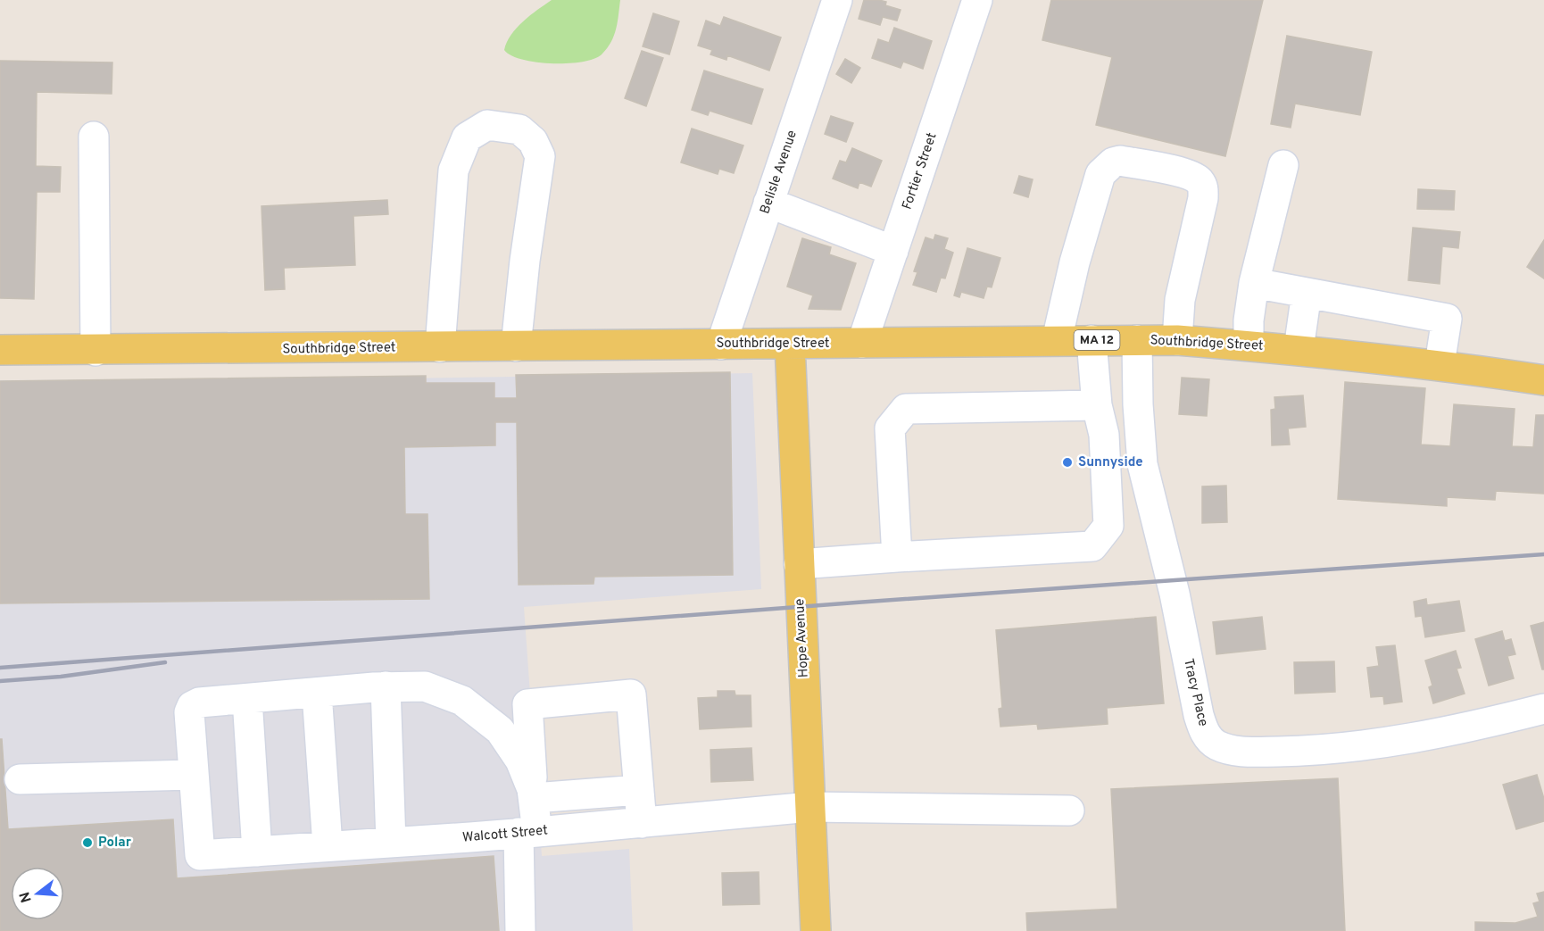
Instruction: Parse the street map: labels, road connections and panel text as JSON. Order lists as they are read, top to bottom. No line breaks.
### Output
{"streets":{"main road":["MA 12","Southbridge Street","Hope Avenue"],"street":["Fortier Street","Belisle Avenue","Tracy Place","Walcott Street"]},"crossings":[["Fortier Street","Southbridge Street"],["Belisle Avenue","Southbridge Street"],["Southbridge Street","Hope Avenue"],["Southbridge Street","Tracy Place"],["Hope Avenue","Walcott Street"]],"places":["Sunnyside","Polar"],"north":"left"}
